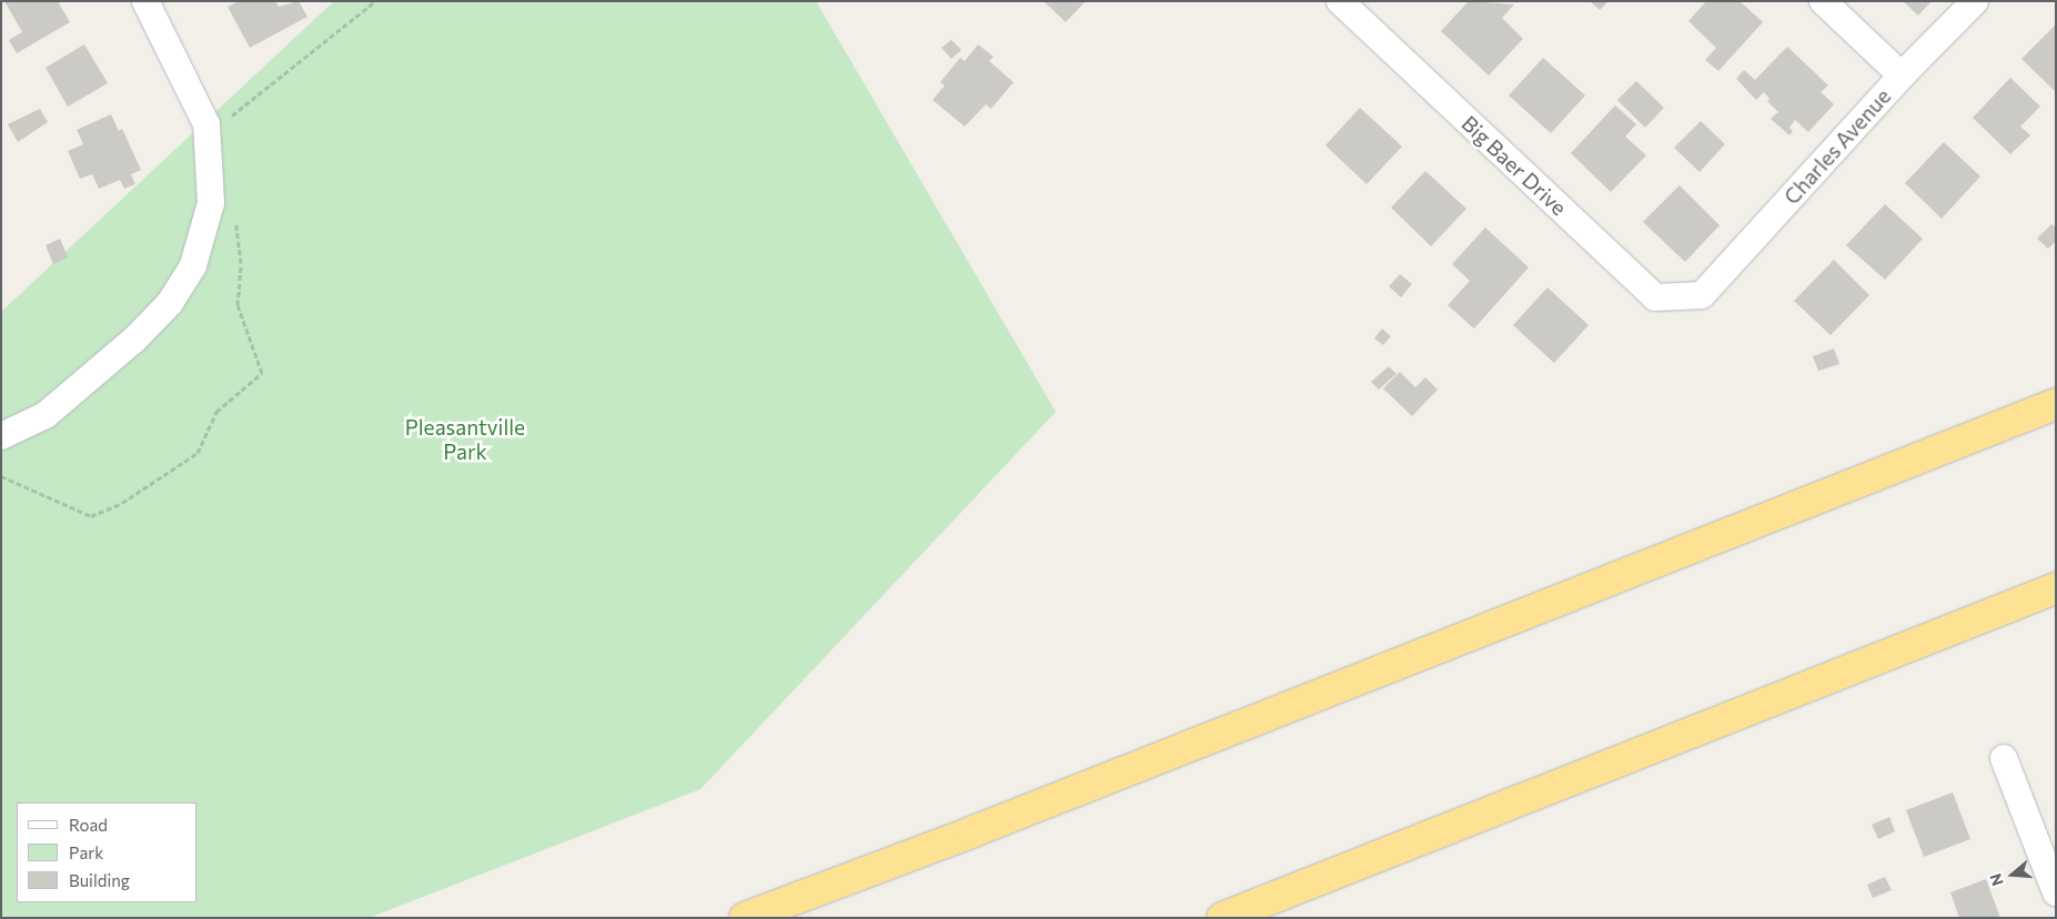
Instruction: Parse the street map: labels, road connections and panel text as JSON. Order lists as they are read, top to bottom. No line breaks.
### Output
{"streets":{"street":["Charles Avenue","Big Baer Drive"]},"crossings":[["Charles Avenue","Big Baer Drive"]],"parks":["Pleasantville Park"],"legend":["Road","Park","Building"],"north":"left"}
